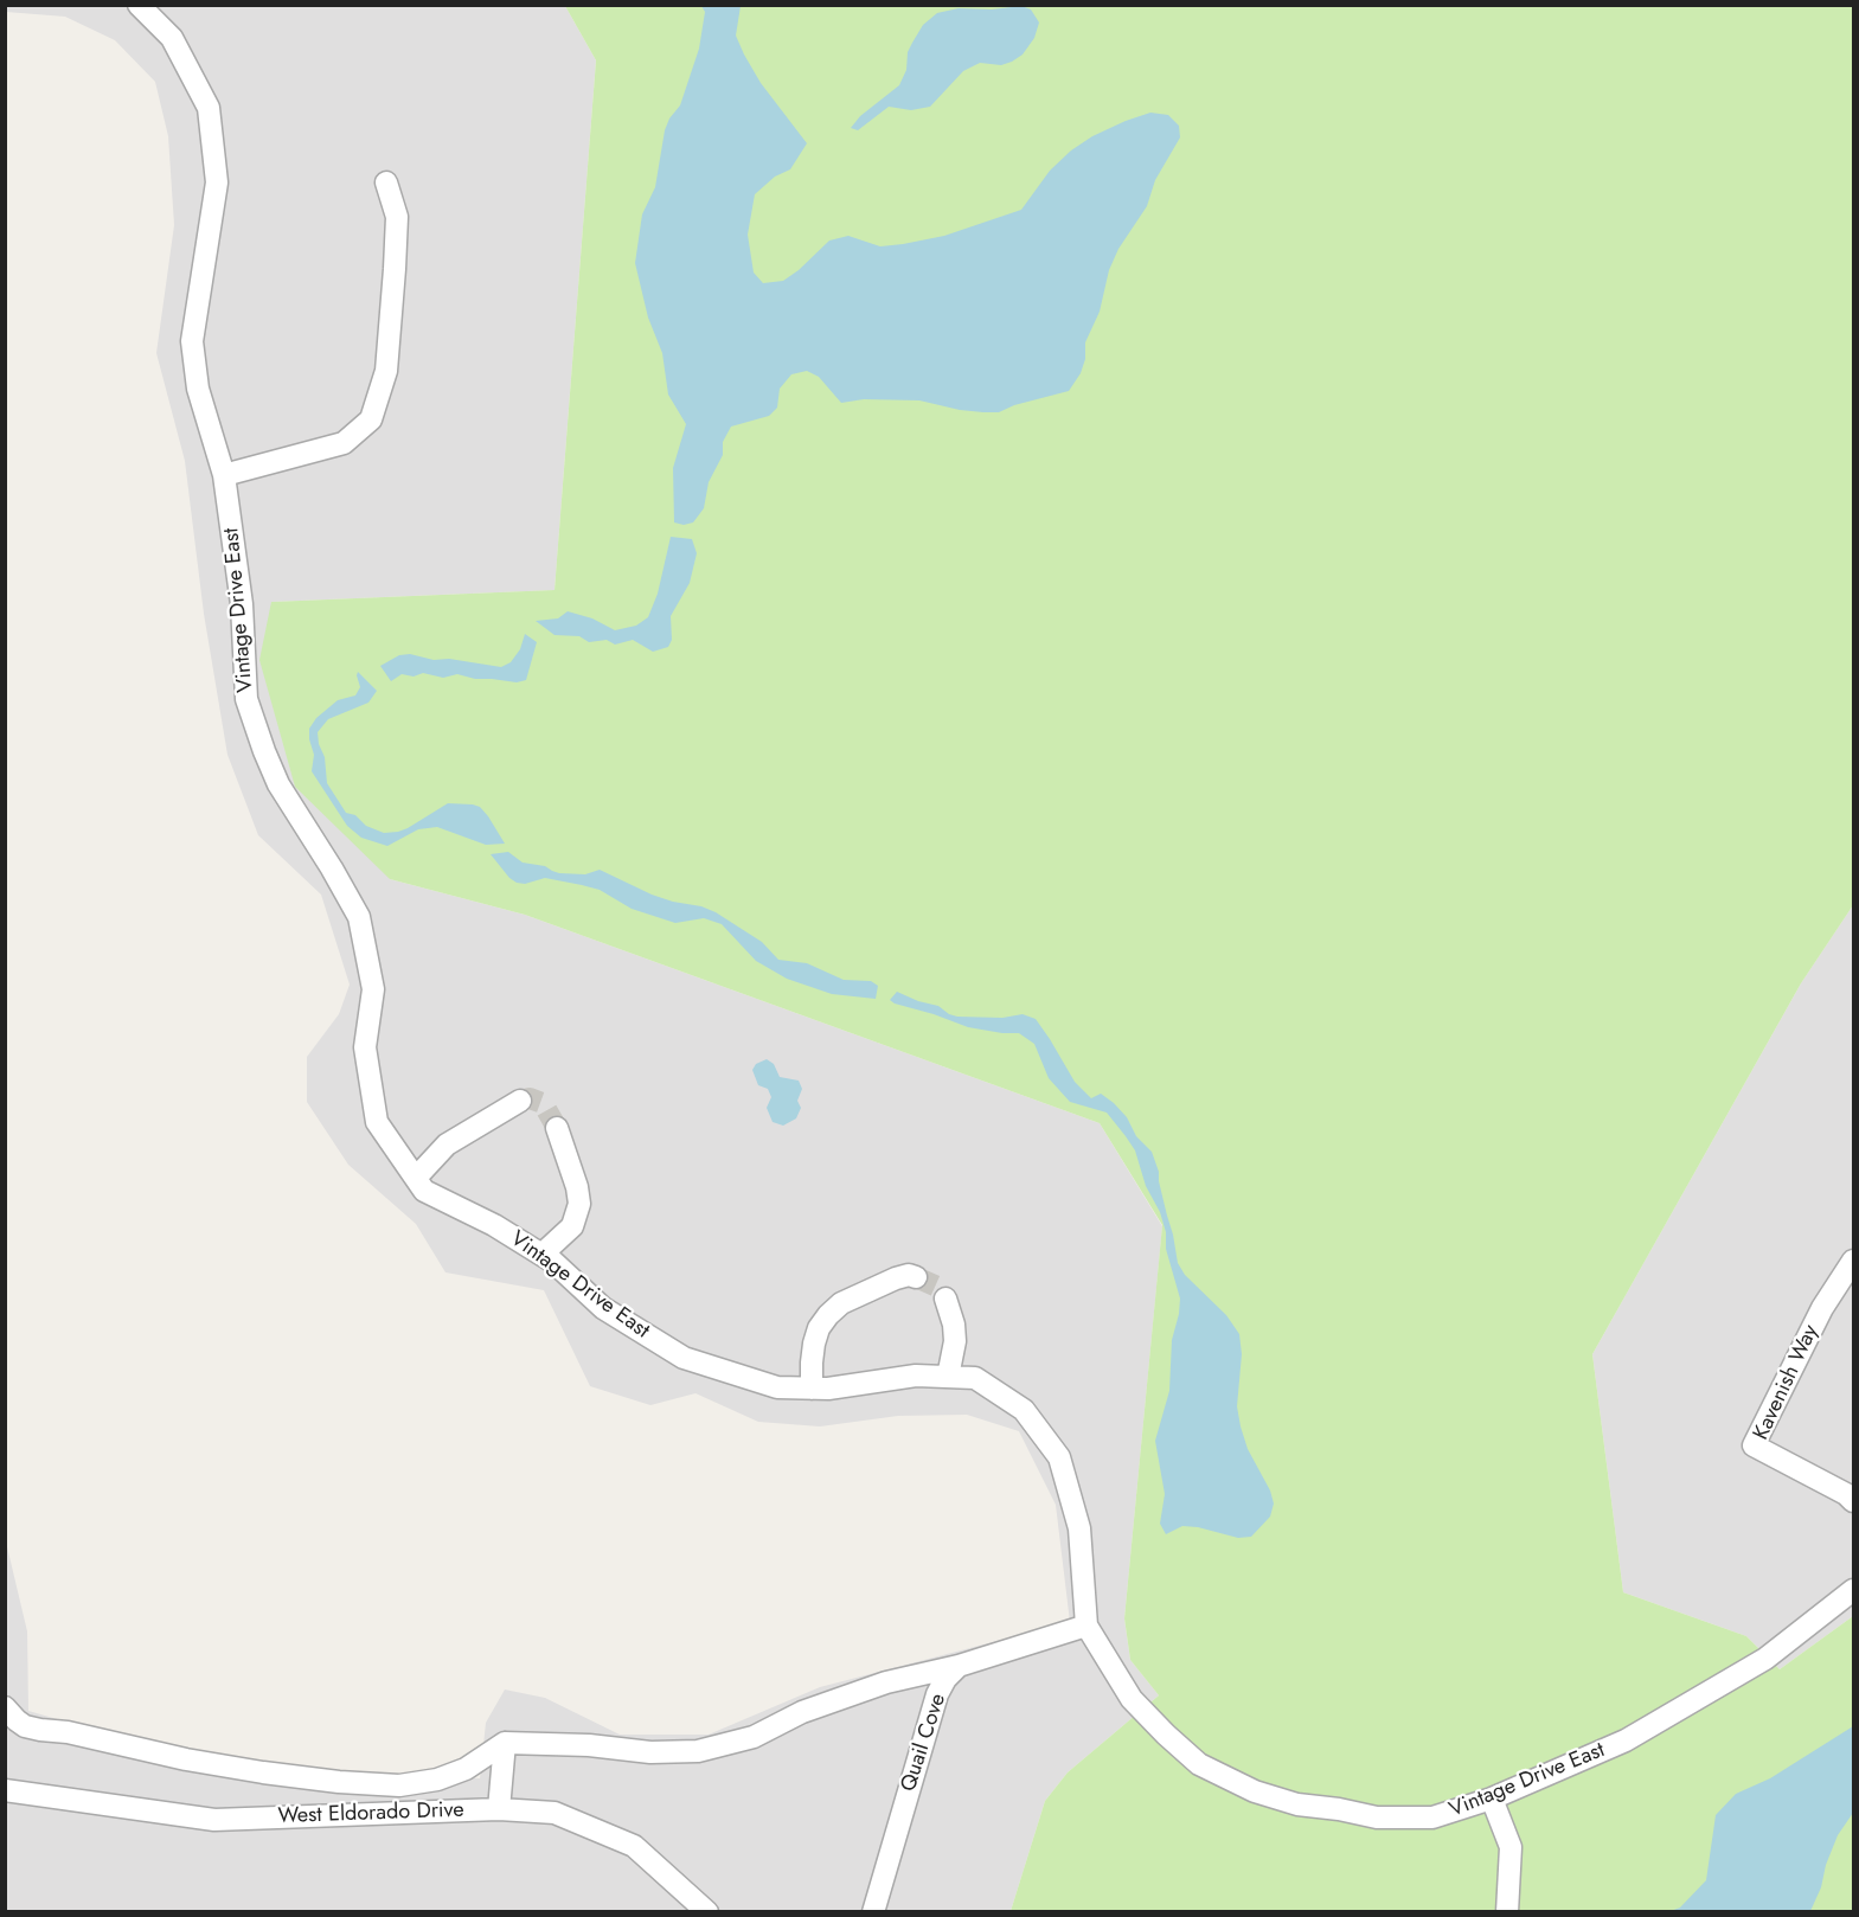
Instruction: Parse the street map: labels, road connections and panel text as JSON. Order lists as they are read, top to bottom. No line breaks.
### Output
{"streets":{"street":["Vintage Drive East","Kavenish Way","Quail Cove","West Eldorado Drive"]}}
